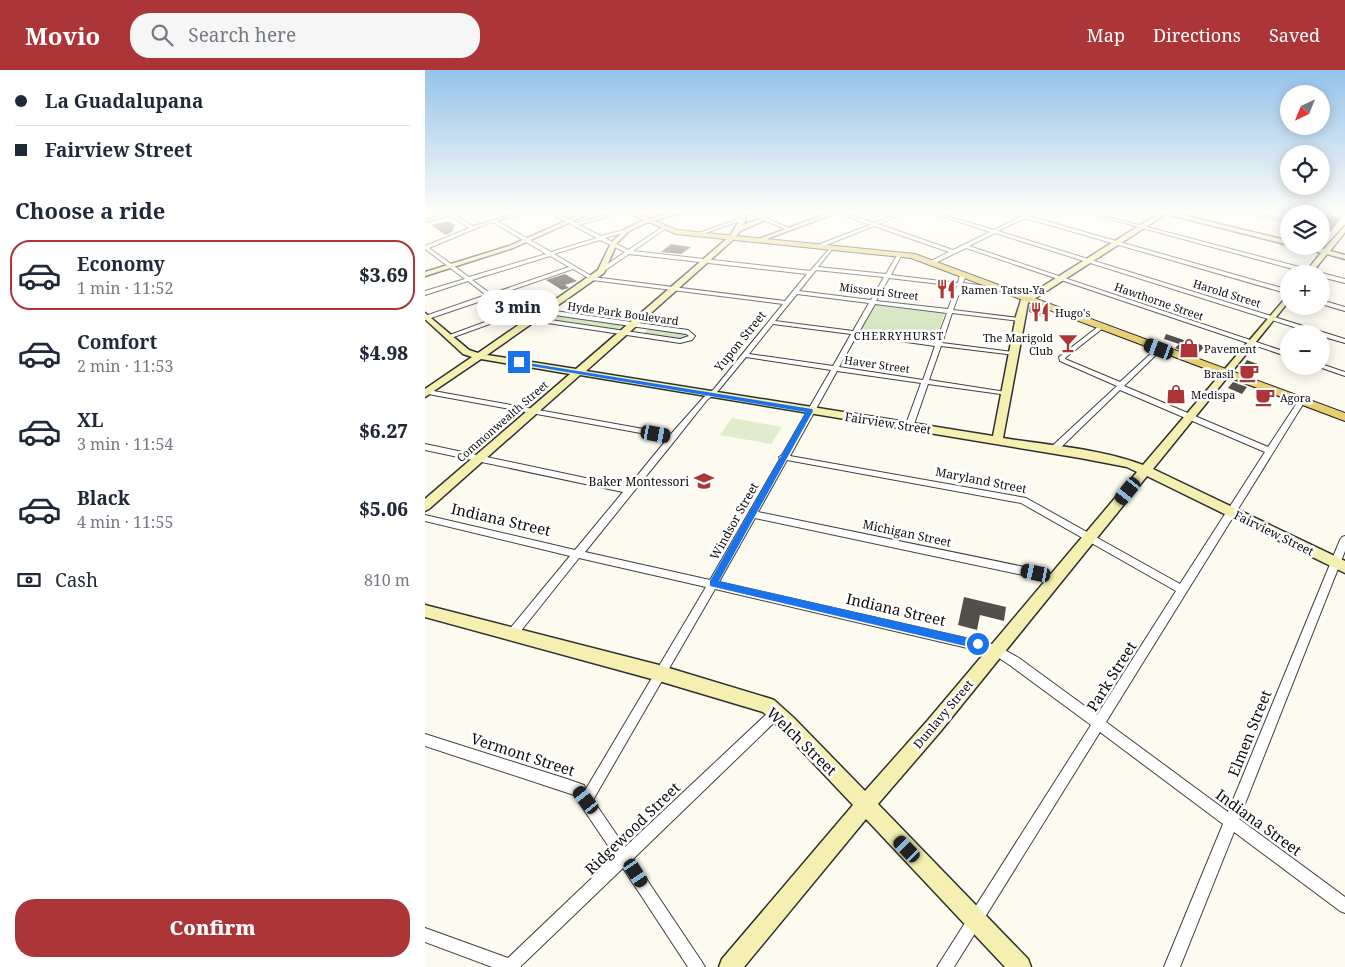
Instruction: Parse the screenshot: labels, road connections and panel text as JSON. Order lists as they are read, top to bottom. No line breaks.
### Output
{"streets":{"street":["Missouri Street","Harold Street","Hawthorne Street","Hyde Park Boulevard","Yupon Street","Haver Street","Commonwealth Street","Fairview Street","Maryland Street","Indiana Street","Windsor Street","Michigan Street","Park Street","Dunlavy Street","Elmen Street","Welch Street","Vermont Street","Ridgewood Street"]},"crossings":[["Missouri Street","Yupon Street"],["Missouri Street","Windsor Street"],["Harold Street","Dunlavy Street"],["Hawthorne Street","Dunlavy Street"],["Hyde Park Boulevard","Commonwealth Street"],["Yupon Street","Haver Street"],["Yupon Street","Fairview Street"],["Yupon Street","Indiana Street"],["Yupon Street","Welch Street"],["Haver Street","Windsor Street"],["Commonwealth Street","Fairview Street"],["Fairview Street","Windsor Street"],["Fairview Street","Park Street"],["Fairview Street","Dunlavy Street"],["Fairview Street","Elmen Street"],["Maryland Street","Windsor Street"],["Maryland Street","Park Street"],["Maryland Street","Dunlavy Street"],["Indiana Street","Windsor Street"],["Indiana Street","Park Street"],["Indiana Street","Dunlavy Street"],["Indiana Street","Elmen Street"],["Windsor Street","Michigan Street"],["Windsor Street","Welch Street"],["Windsor Street","Vermont Street"],["Michigan Street","Dunlavy Street"],["Park Street","Welch Street"],["Dunlavy Street","Welch Street"],["Welch Street","Ridgewood Street"],["Vermont Street","Ridgewood Street"]],"districts":["CHERRYHURST"],"places":{"restaurant":["Ramen Tatsu-Ya","Hugo's"],"bar":["The Marigold Club"],"shop":["Pavement","Medispa"],"cafe":["Brasil","Agora"],"school or university":["Baker Montessori"]},"north":"bottom left","page":{"header":"Movio","search":"Search here","nav":["Map","Directions","Saved"],"banner":["La Guadalupana","Fairview Street"],"map_buttons":["+","−"],"heading":"Choose a ride","list":[{"name":"Economy","note":"1 min · 11:52","value":"$3.69"},{"name":"Comfort","note":"2 min · 11:53","value":"$4.98"},{"name":"XL","note":"3 min · 11:54","value":"$6.27"},{"name":"Black","note":"4 min · 11:55","value":"$5.06"}],"bubble":"3 min","pay":["Cash","810 m"],"buttons":"Confirm"}}
